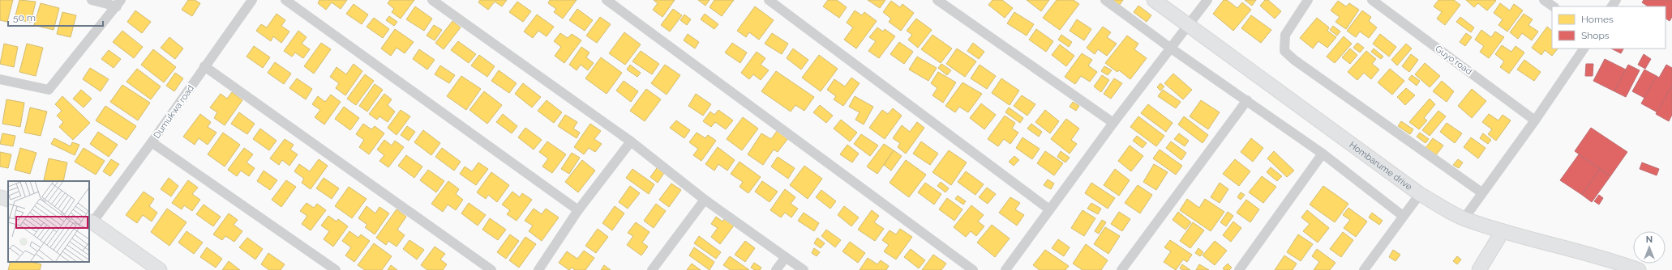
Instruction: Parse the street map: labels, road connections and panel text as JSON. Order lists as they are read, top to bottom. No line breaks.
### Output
{"streets":{"street":["Guyo road","Dumukwa road","Hombarume drive"]},"legend":["Homes","Shops"],"scale_bar":"50 m","north":"top"}
